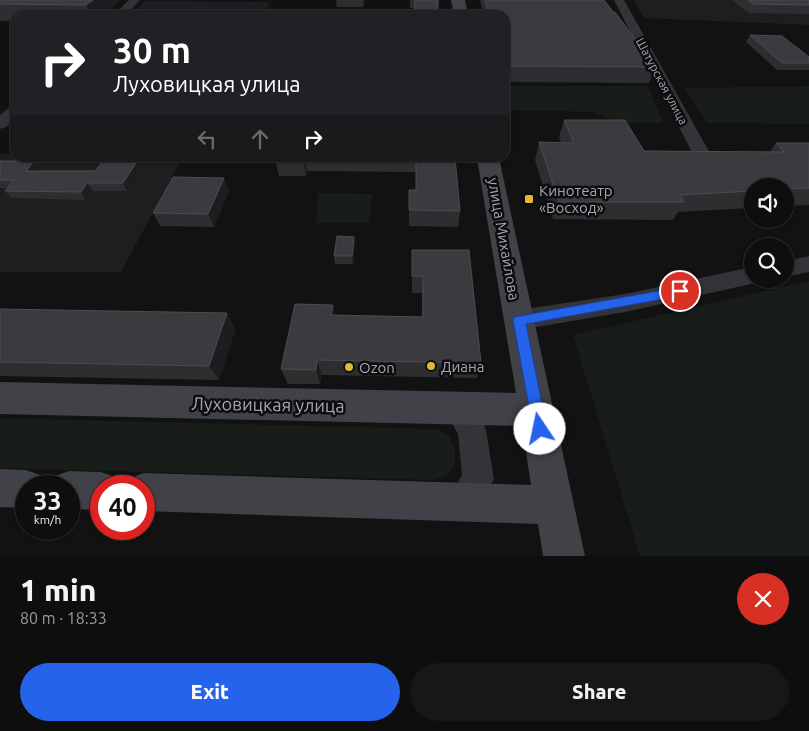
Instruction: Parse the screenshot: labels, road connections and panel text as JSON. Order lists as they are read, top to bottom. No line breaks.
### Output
{"streets":{"street":["Шатурская улица","улица Михайлова","Луховицкая улица"]},"crossings":[["улица Михайлова","Луховицкая улица"]],"places":{"transit":["Кинотеатр «Восход»"],"other":["Диана","Ozon"]},"page":{"turn":["30 m","Луховицкая улица"],"speed":"33 km/h","limit":"40","heading":["1 min","80 m · 18:33"],"buttons":["Exit","Share"]}}
